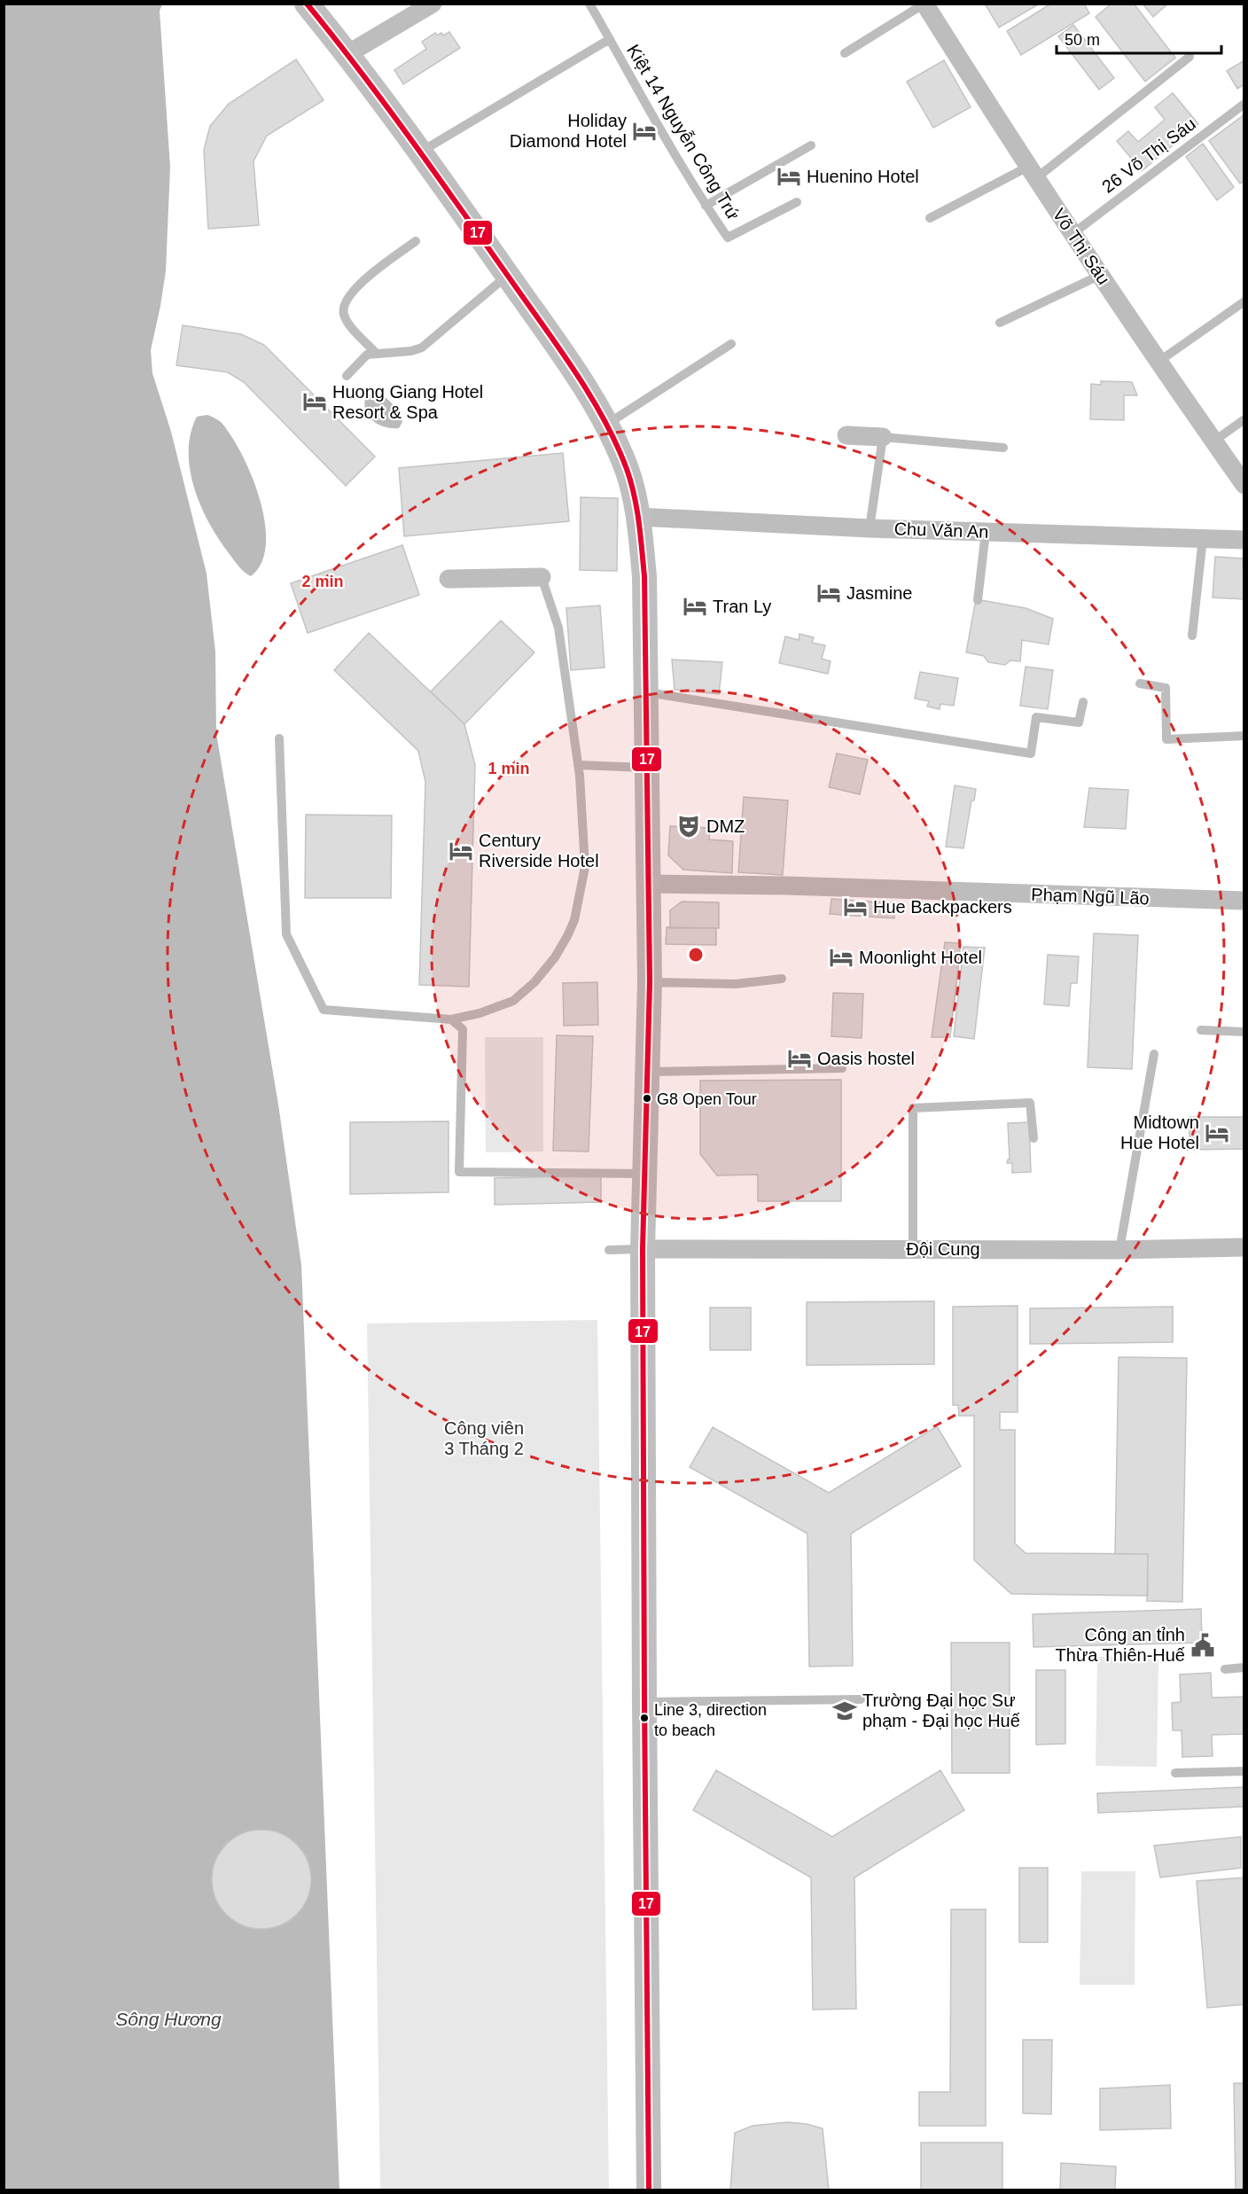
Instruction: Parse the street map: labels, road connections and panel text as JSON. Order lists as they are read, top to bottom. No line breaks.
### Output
{"streets":{"street":["Võ Thị Sáu","Chu Văn An","Phạm Ngũ Lão","Đội Cung"],"lane":["Kiệt 14 Nguyễn Công Trứ","26 Võ Thị Sáu"]},"crossings":[["26 Võ Thị Sáu","Võ Thị Sáu"]],"water":["Sông Hương"],"parks":["Công viên 3 Tháng 2"],"places":{"hotel":["Holiday Diamond Hotel","Huenino Hotel","Huong Giang Hotel Resort & Spa","Jasmine","Tran Ly","Century Riverside Hotel","Hue Backpackers","Moonlight Hotel","Oasis hostel","Midtown Hue Hotel"],"theatre":["DMZ"],"other":["G8 Open Tour","Line 3, direction to beach"],"public building":["Công an tỉnh Thừa Thiên-Huế"],"school or university":["Trường Đại học Sư phạm - Đại học Huế"]},"lines":["transit line 17"],"scale_bar":"50 m","rings":["2 min","1 min"]}
